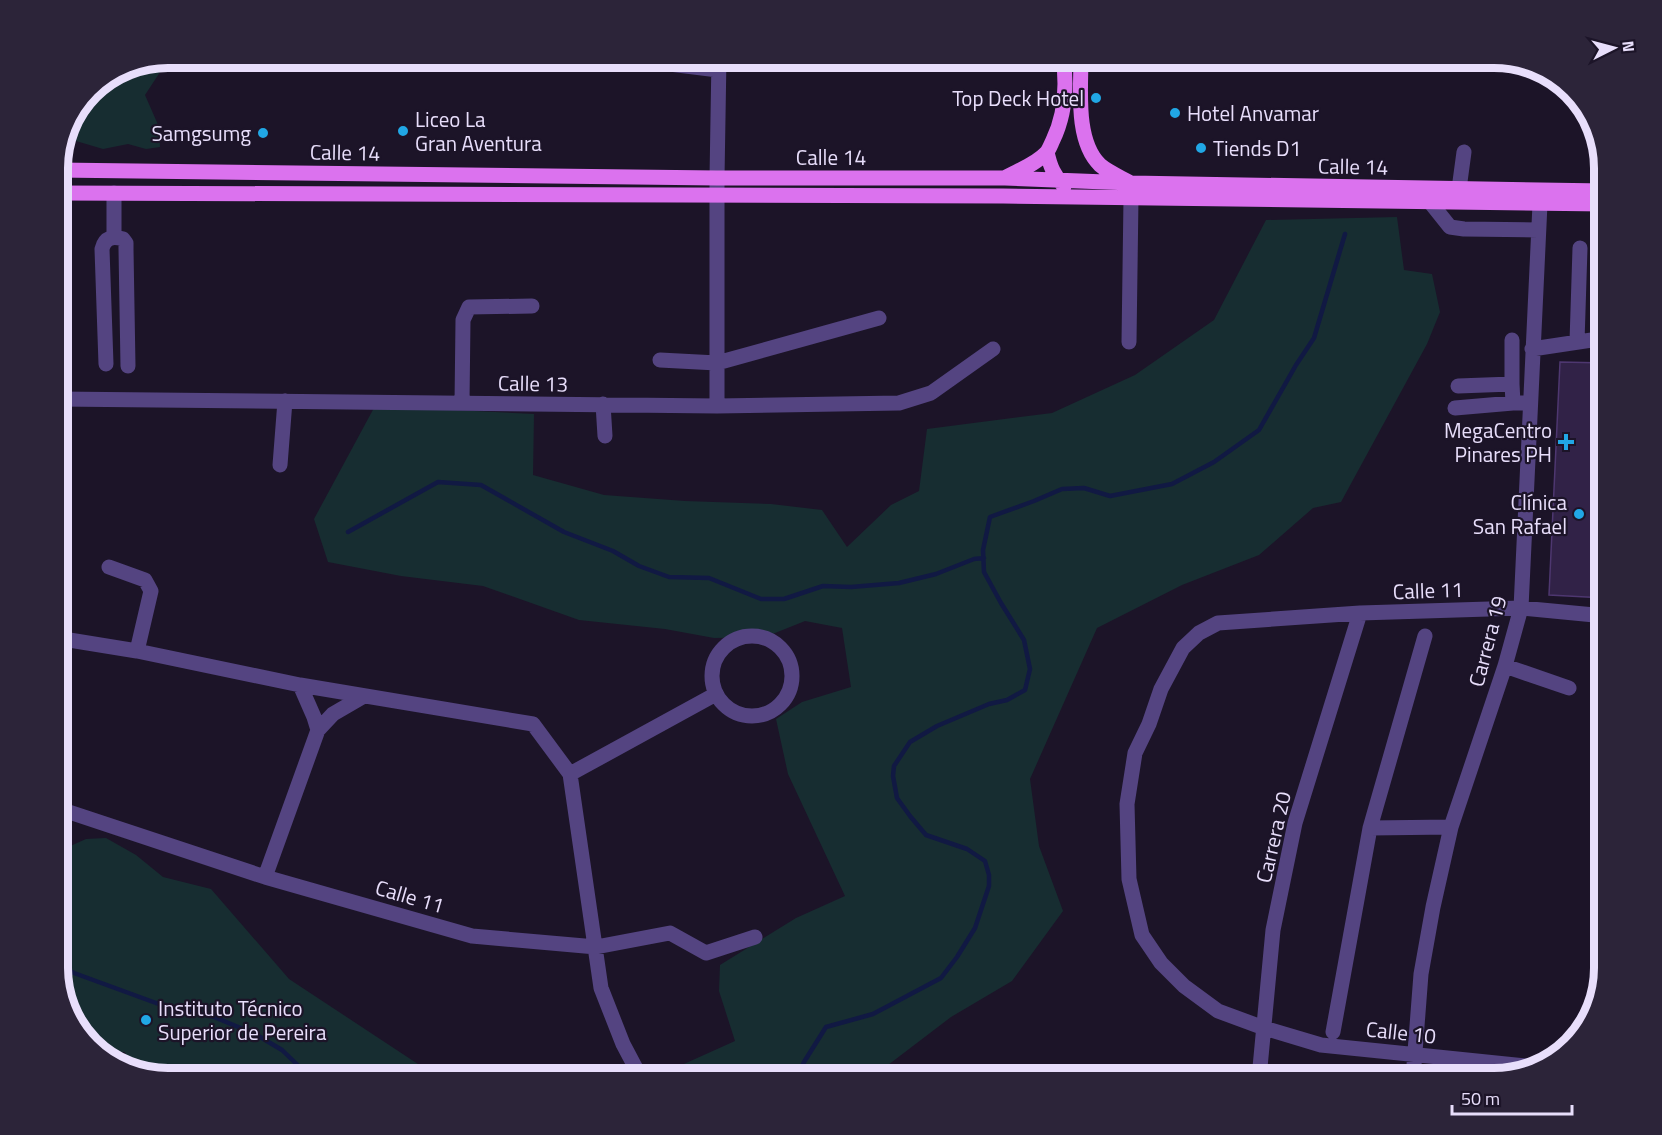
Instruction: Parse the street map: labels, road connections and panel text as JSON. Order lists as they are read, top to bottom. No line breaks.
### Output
{"streets":{"main road":["Calle 14"],"street":["Calle 13","Calle 11","Carrera 19","Carrera 20","Calle 10"]},"crossings":[["Calle 14","Carrera 19"],["Calle 11","Carrera 19"],["Calle 11","Carrera 20"],["Calle 11","Calle 10"],["Carrera 19","Calle 10"],["Carrera 20","Calle 10"]],"places":{"other":["Top Deck Hotel","Hotel Anvamar","Liceo La Gran Aventura","Samgsumg","Tiends D1","Clínica San Rafael","Instituto Técnico Superior de Pereira"],"health":["MegaCentro Pinares PH"]},"scale_bar":"50 m","north":"right"}
